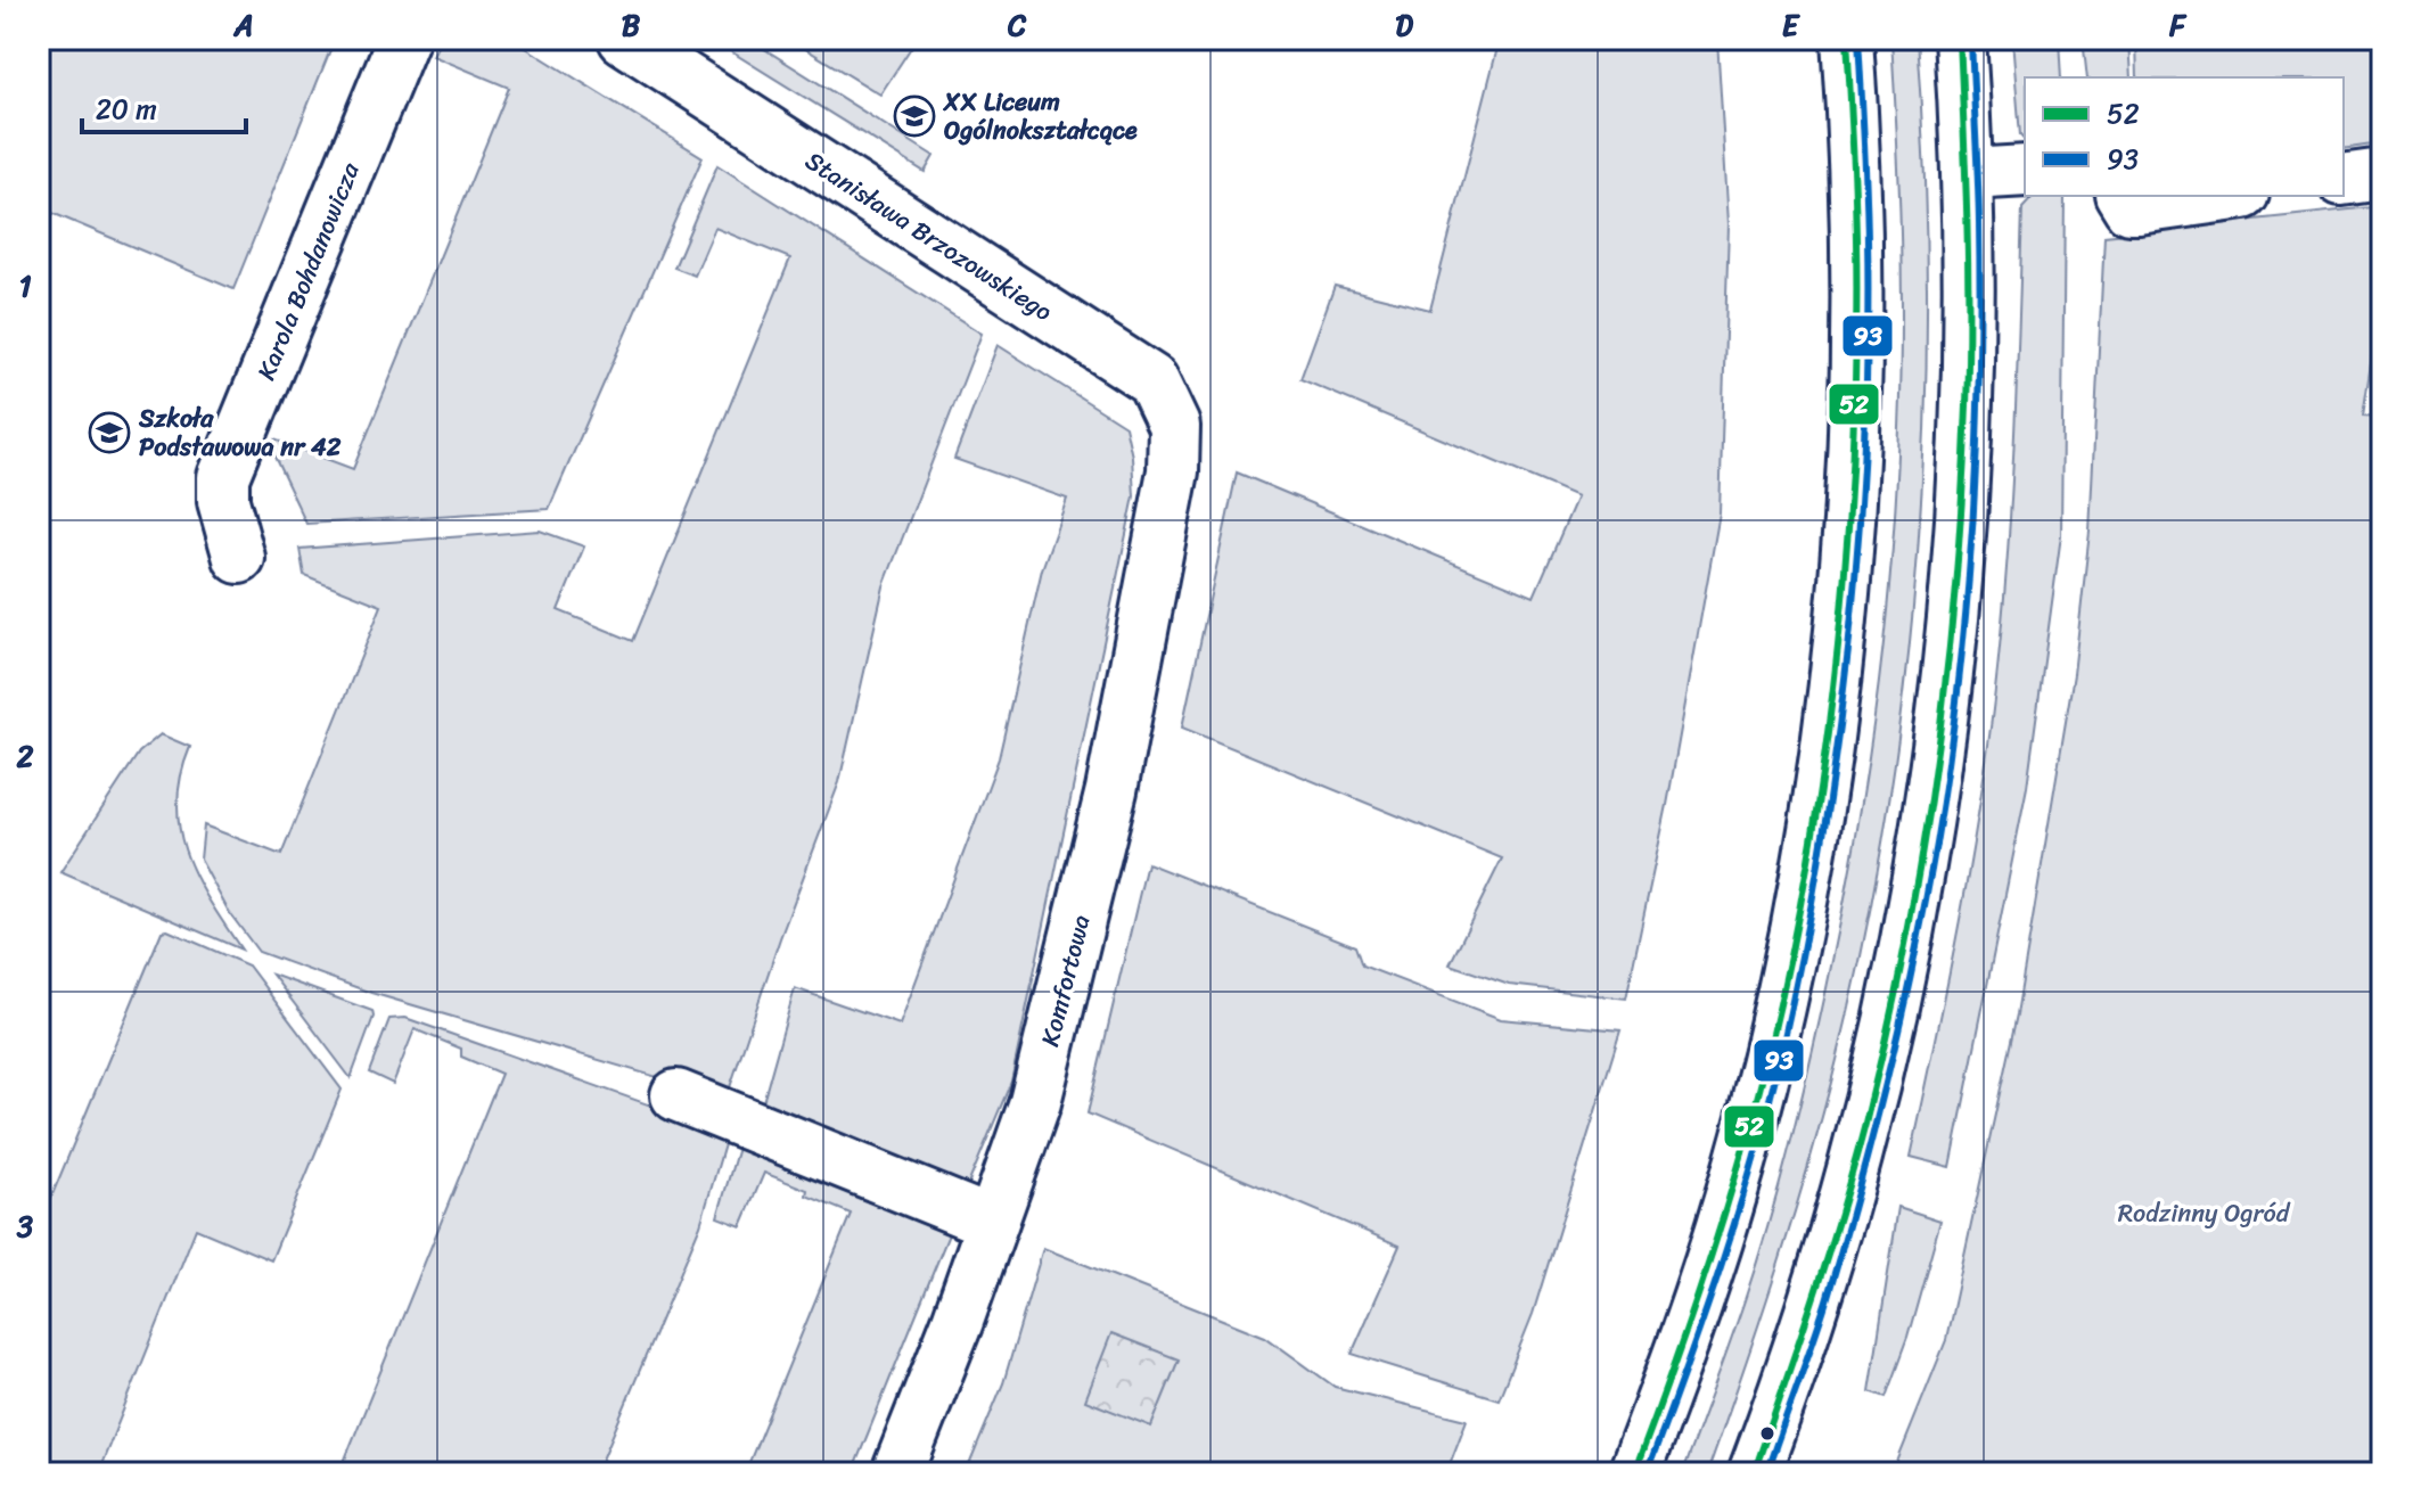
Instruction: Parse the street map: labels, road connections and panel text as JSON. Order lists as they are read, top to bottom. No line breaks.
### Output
{"streets":{"main road":["Stanisława Brzozowskiego","Karola Bohdanowicza","Komfortowa"]},"crossings":[["Stanisława Brzozowskiego","Komfortowa"]],"parks":["Rodzinny Ogród"],"places":{"school or university":["XX Liceum Ogólnokształcące","Szkoła Podstawowa nr 42"]},"lines":["transit line 52","transit line 93"],"legend":["52","93"],"scale_bar":"20 m","grid":{"columns":["A","B","C","D","E","F"],"rows":["1","2","3"]}}
